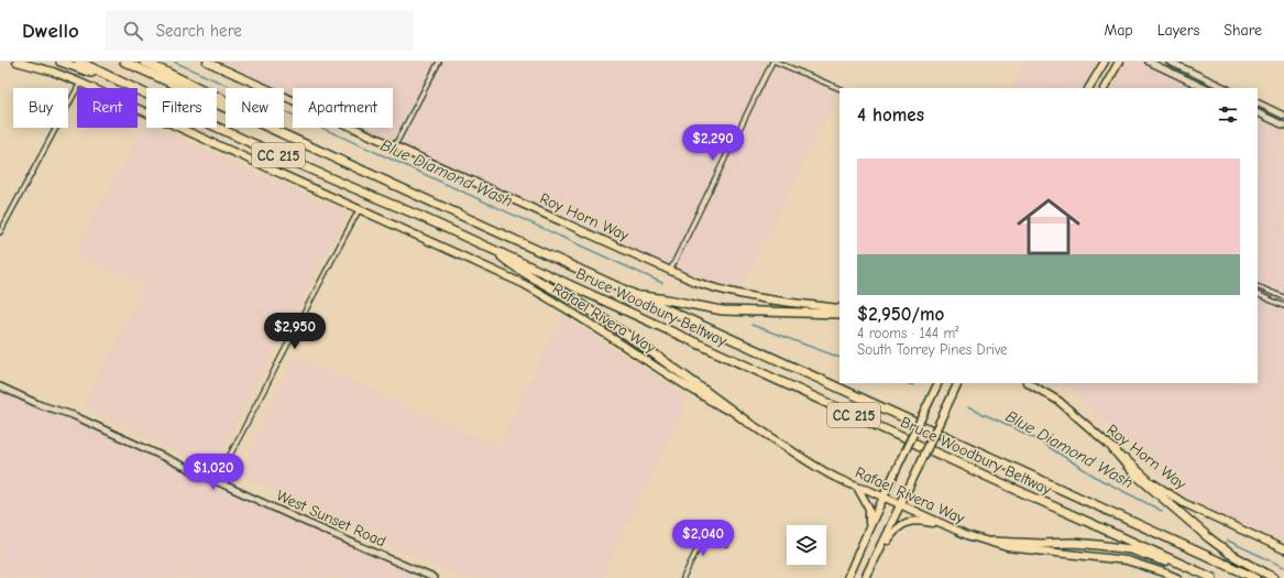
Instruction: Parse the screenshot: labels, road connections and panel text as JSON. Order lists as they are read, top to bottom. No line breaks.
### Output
{"streets":{"highway":["CC 215","Bruce Woodbury Beltway"],"main road":["Roy Horn Way","Rafael Rivera Way","West Sunset Road"]},"water":["Blue Diamond Wash"],"page":{"header":"Dwello","search":"Search here","nav":["Map","Layers","Share"],"chip":["Buy","Rent","Filters","New","Apartment"],"heading":"4 homes","price":["$2,290","$2,950","$1,020","$2,040"],"list":[{"name":"$2,950/mo","note":"4 rooms · 144 m² · South Torrey Pines Drive"}]}}
